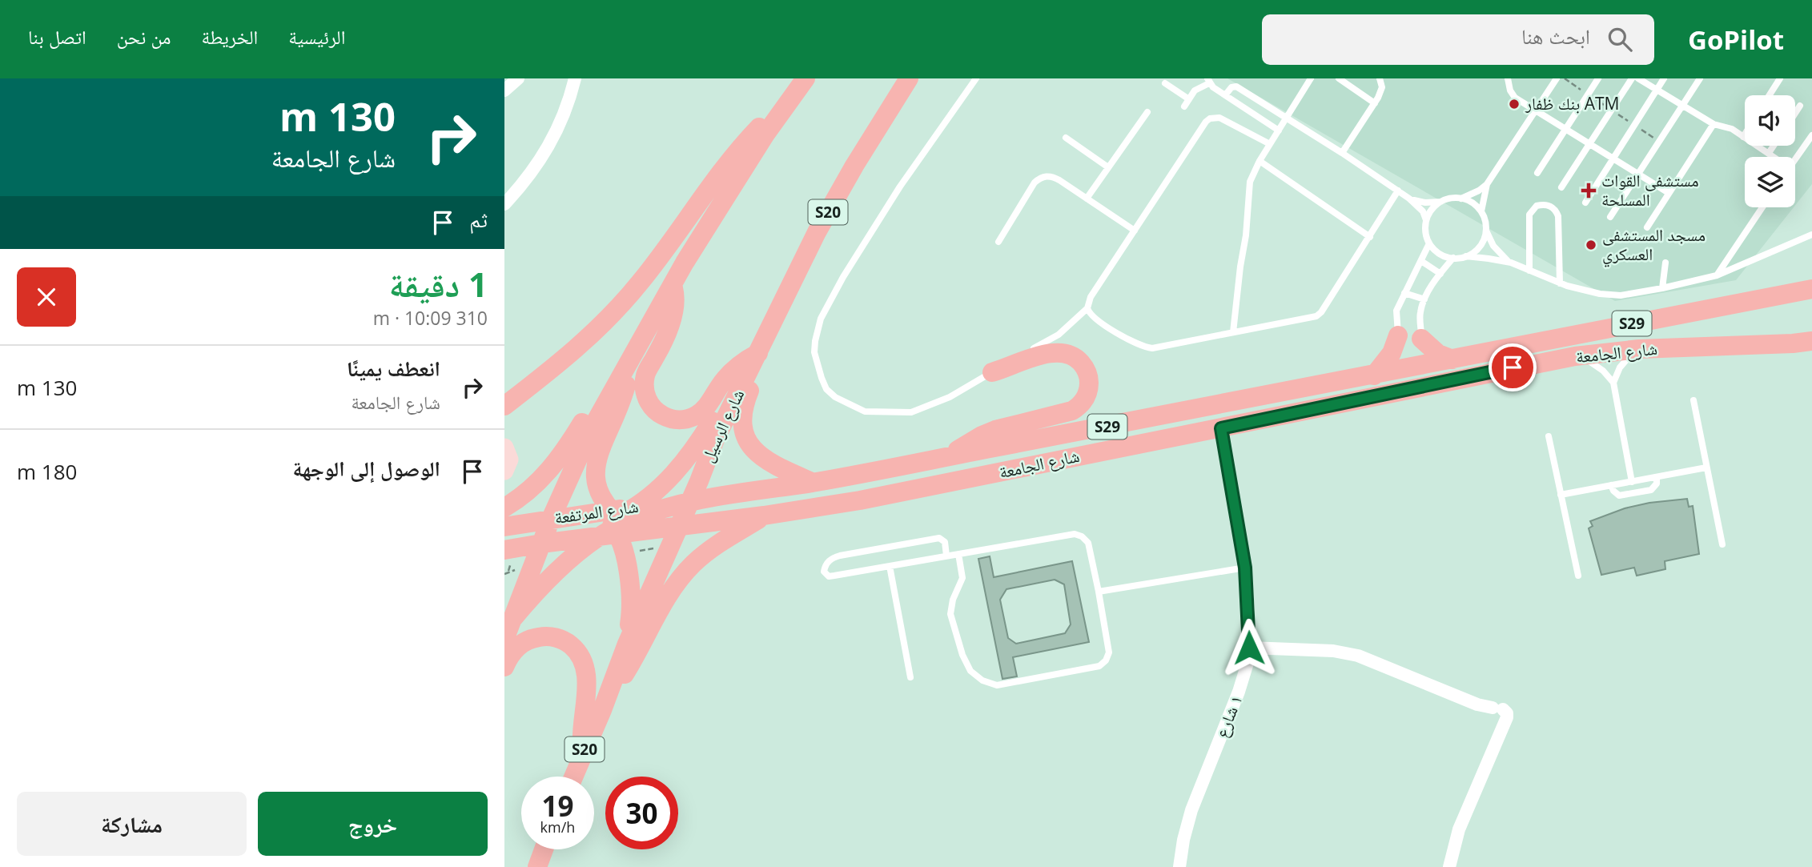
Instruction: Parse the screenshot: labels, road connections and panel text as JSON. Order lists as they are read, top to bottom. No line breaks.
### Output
{"streets":{"main road":["S20","S29","شارع الجامعة","شارع الرسيل","شارع المرتفعة"],"street":["١ شارع"]},"crossings":[["S29","شارع الجامعة"],["S29","شارع الرسيل"],["S29","شارع المرتفعة"],["شارع الجامعة","١ شارع"],["شارع الرسيل","شارع المرتفعة"]],"places":{"other":["بنك ظفار ATM","مسجد المستشفى العسكري"],"health":["مستشفى القوات المسلحة"]},"page":{"header":"GoPilot","search":"ابحث هنا","nav":["الرئيسية","الخريطة","من نحن","اتصل بنا"],"turn":["130 m","شارع الجامعة"],"then":"ثم","heading":["1 دقيقة","310 m · 10:09"],"list":[{"name":"انعطف يمينًا","note":"شارع الجامعة","value":"130 m"},{"name":"الوصول إلى الوجهة","value":"180 m"}],"speed":"19 km/h","limit":"30","buttons":["خروج","مشاركة"]}}
